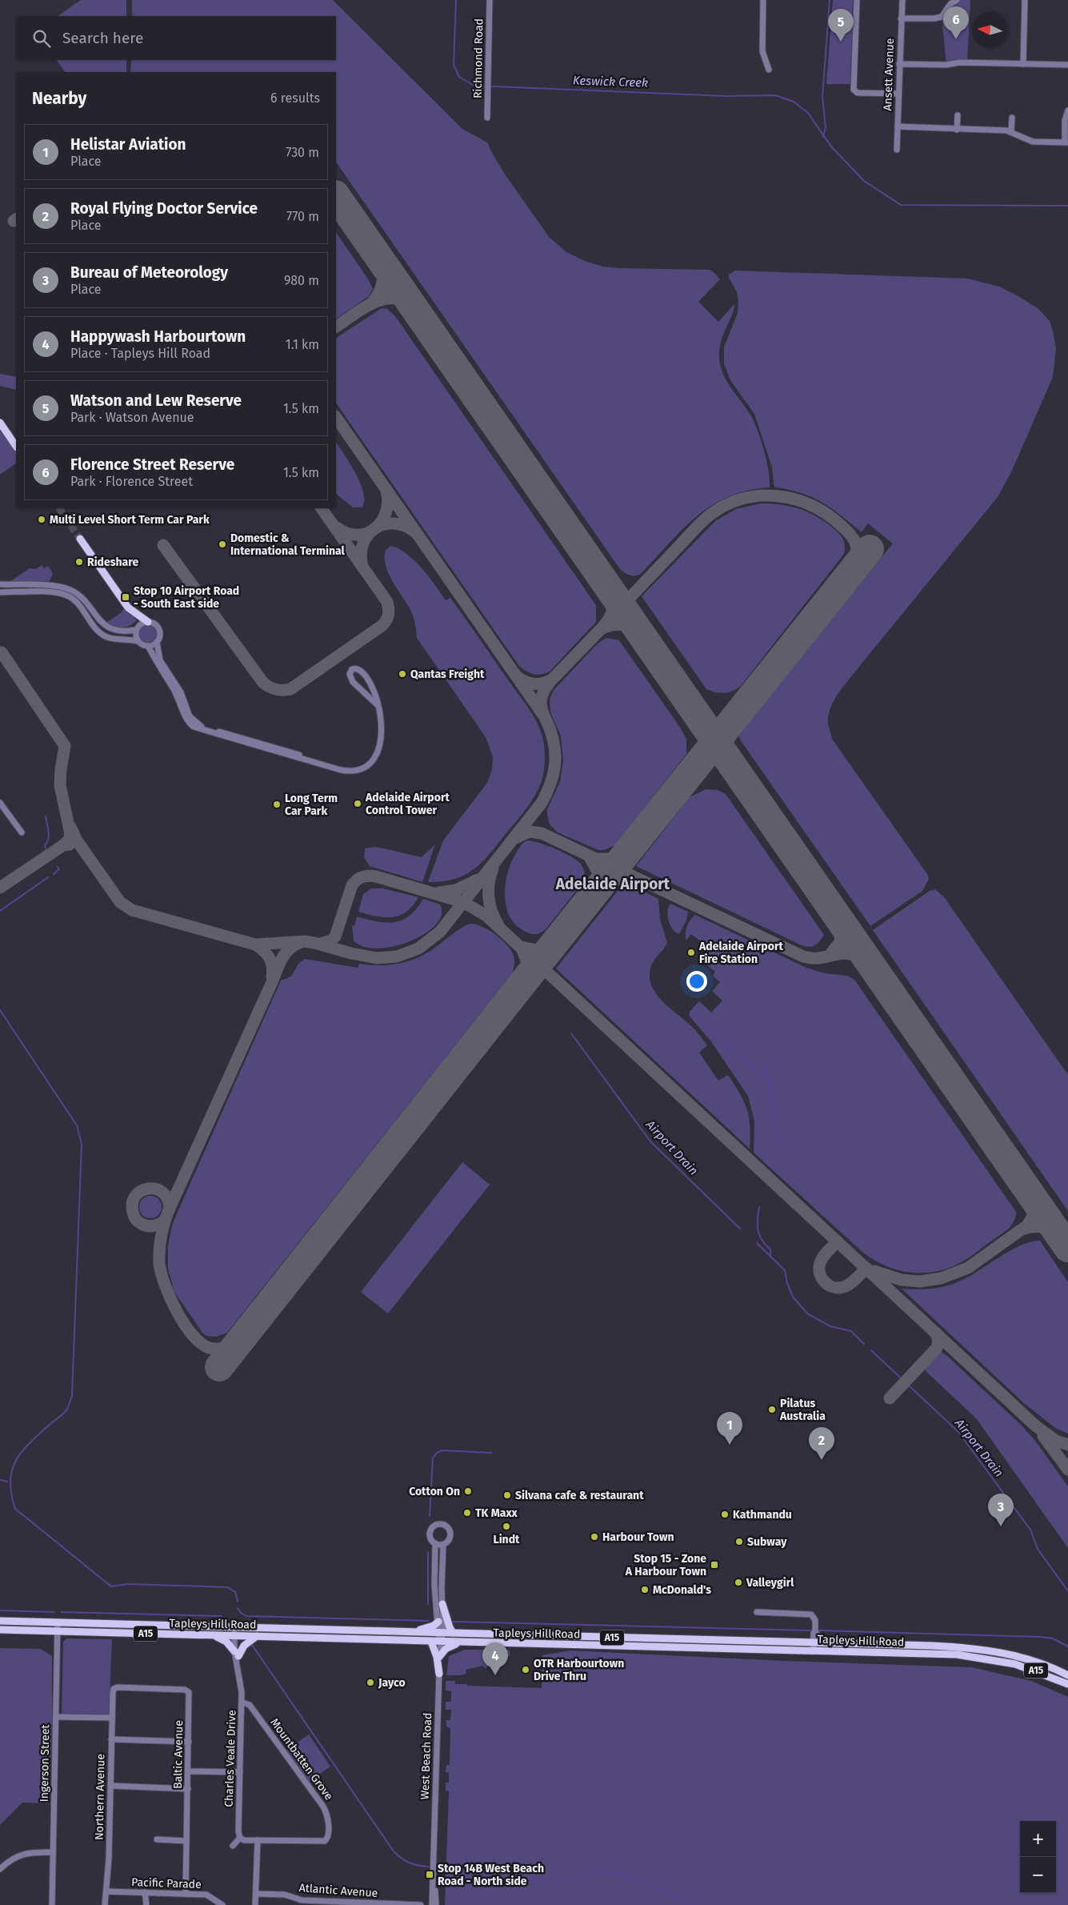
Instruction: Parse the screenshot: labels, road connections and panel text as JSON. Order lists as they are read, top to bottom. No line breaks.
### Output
{"streets":{"main road":["Tapleys Hill Road","A15"],"street":["Richmond Road","Ansett Avenue","Baltic Avenue","West Beach Road","Charles Veale Drive","Mountbatten Grove","Ingerson Street","Northern Avenue","Pacific Parade","Atlantic Avenue"]},"crossings":[["Tapleys Hill Road","West Beach Road"],["Tapleys Hill Road","Charles Veale Drive"],["Tapleys Hill Road","Ingerson Street"],["Baltic Avenue","Northern Avenue"],["Baltic Avenue","Pacific Parade"],["Charles Veale Drive","Mountbatten Grove"],["Northern Avenue","Pacific Parade"]],"districts":["Adelaide Airport"],"water":["Keswick Creek","Airport Drain"],"places":{"other":["Multi Level Short Term Car Park","Domestic & International Terminal","Rideshare","Qantas Freight","Adelaide Airport Control Tower","Long Term Car Park","Adelaide Airport Fire Station","Pilatus Australia","Cotton On","Silvana cafe & restaurant","TK Maxx","Kathmandu","Lindt","Harbour Town","Subway","Valleygirl","McDonald's","OTR Harbourtown Drive Thru","Jayco"],"transit":["Stop 10 Airport Road - South East side","Stop 15 - Zone A Harbour Town","Stop 14B West Beach Road - North side"]},"north":"left","page":{"pins":["6","5","1","2","3","4"],"search":"Search here","heading":["Nearby","6 results"],"list":[{"mark":"1","name":"Helistar Aviation","note":"Place","value":"730 m"},{"mark":"2","name":"Royal Flying Doctor Service","note":"Place","value":"770 m"},{"mark":"3","name":"Bureau of Meteorology","note":"Place","value":"980 m"},{"mark":"4","name":"Happywash Harbourtown","note":"Place · Tapleys Hill Road","value":"1.1 km"},{"mark":"5","name":"Watson and Lew Reserve","note":"Park · Watson Avenue","value":"1.5 km"},{"mark":"6","name":"Florence Street Reserve","note":"Park · Florence Street","value":"1.5 km"}],"map_buttons":["+","−"]}}
